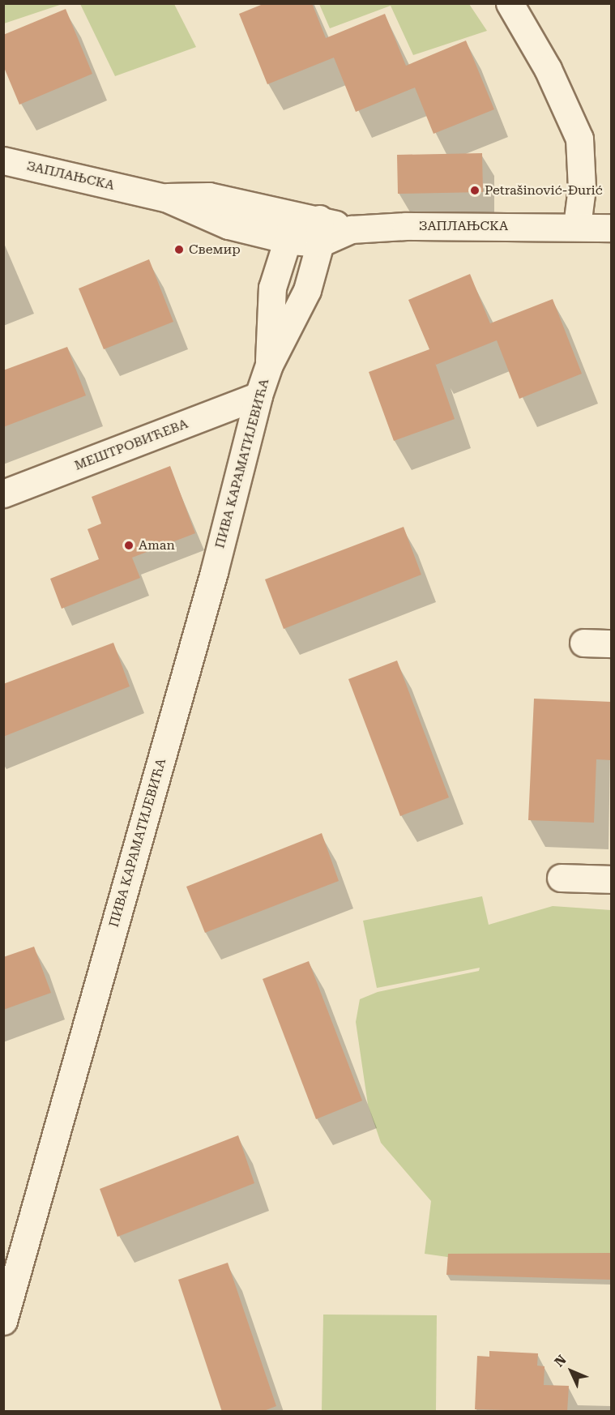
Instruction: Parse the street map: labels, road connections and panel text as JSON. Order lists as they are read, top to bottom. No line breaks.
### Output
{"streets":{"street":["ЗАПЛАЊСКА","МЕШТРОВИЋЕВА","ПИВА КАРАМАТИЈЕВИЋА"]},"crossings":[["ЗАПЛАЊСКА","ПИВА КАРАМАТИЈЕВИЋА"],["МЕШТРОВИЋЕВА","ПИВА КАРАМАТИЈЕВИЋА"]],"places":["Petrašinović-Đurić","Свемир","Aman"],"north":"top left"}
